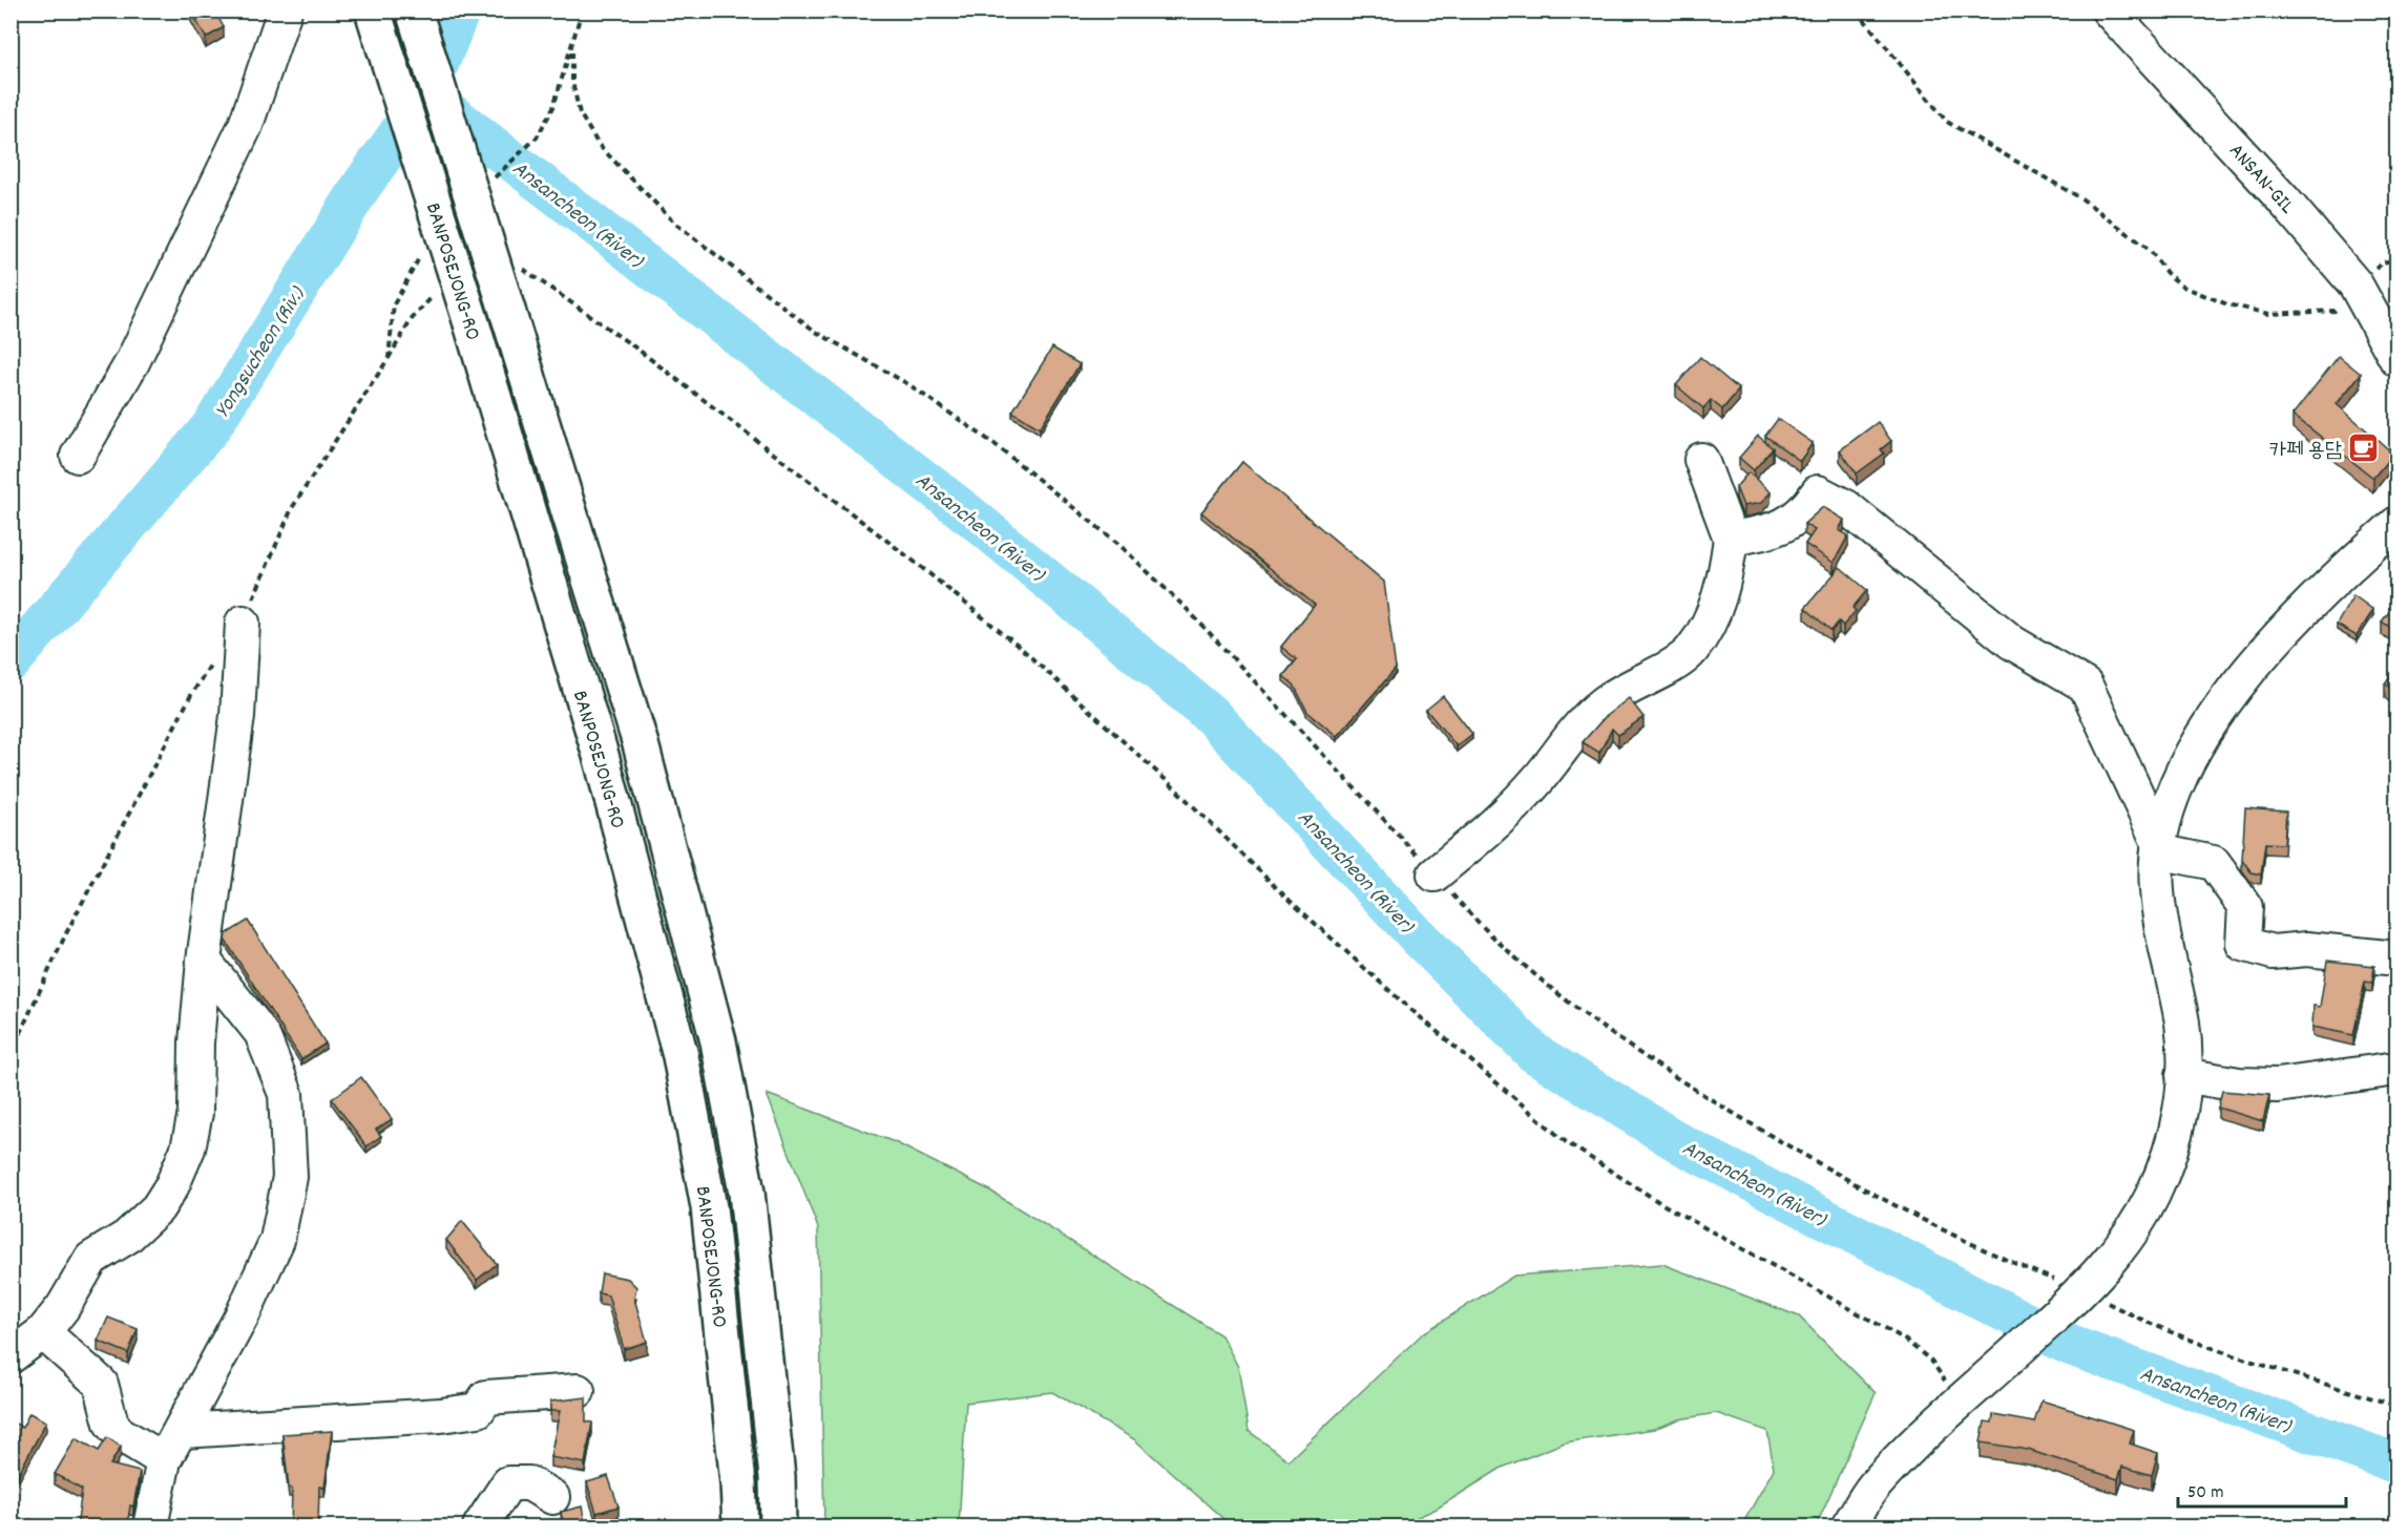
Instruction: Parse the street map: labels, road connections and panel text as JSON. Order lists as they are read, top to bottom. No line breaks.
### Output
{"streets":{"highway":["BANPOSEJONG-RO"],"street":["ANSAN-GIL"]},"water":["Ansancheon (River)","Yongsucheon (Riv.)"],"places":{"cafe":["카페 용담"]},"scale_bar":"50 m"}
